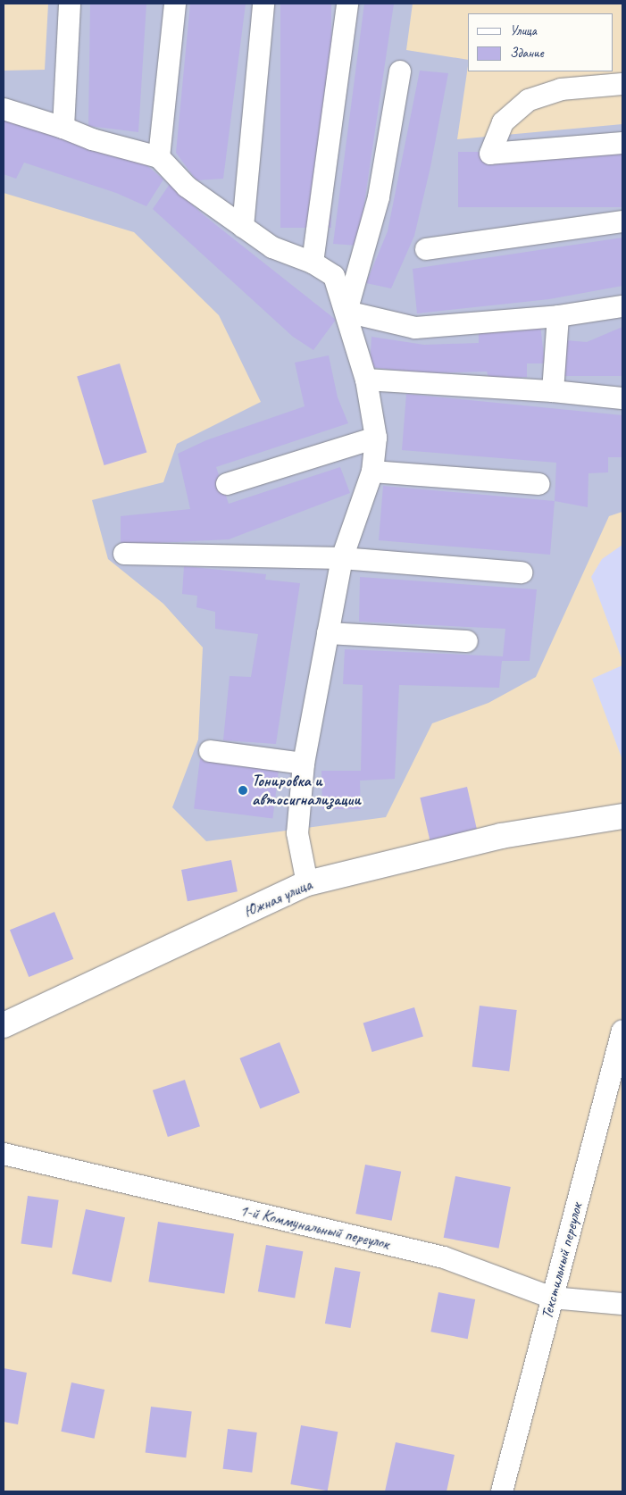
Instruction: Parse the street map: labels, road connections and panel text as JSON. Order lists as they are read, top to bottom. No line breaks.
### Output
{"streets":{"street":["Южная улица","1-й Коммунальный переулок","Текстильный переулок"]},"crossings":[["1-й Коммунальный переулок","Текстильный переулок"]],"places":["Тонировка и автосигнализации"],"legend":["Улица","Здание"]}
